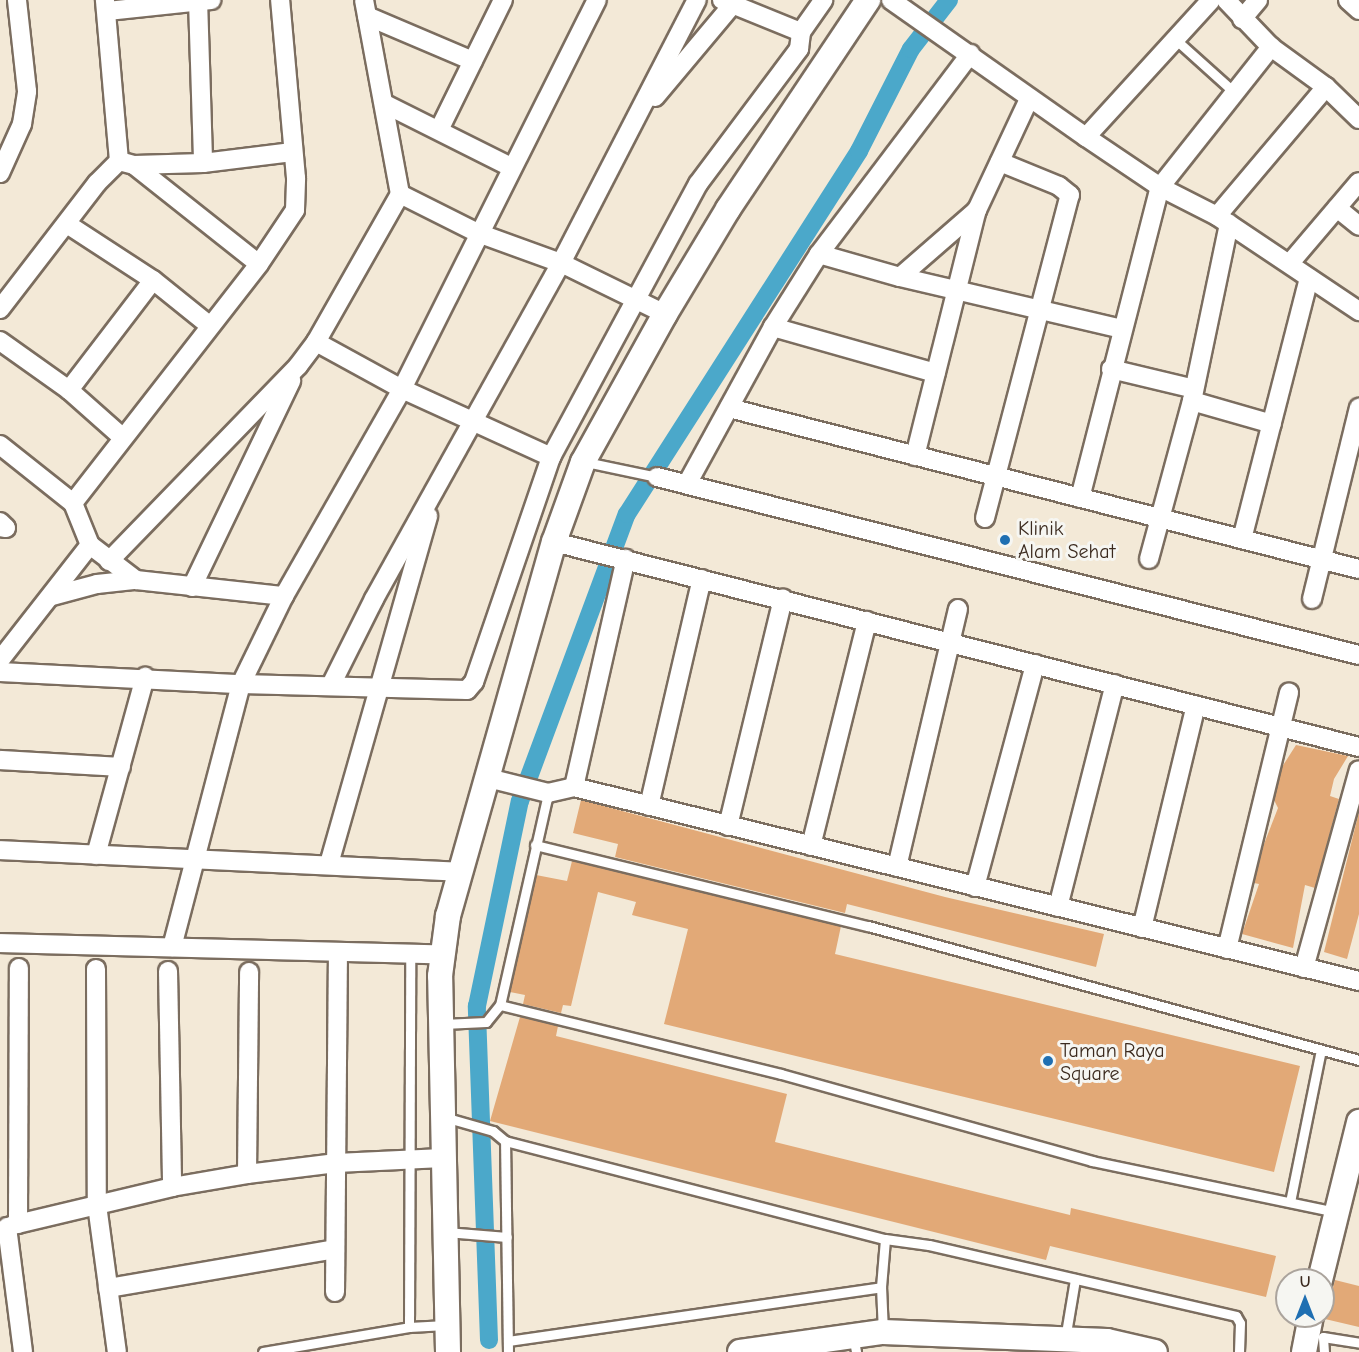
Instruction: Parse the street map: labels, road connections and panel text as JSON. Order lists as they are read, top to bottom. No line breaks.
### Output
{"places":["Klinik Alam Sehat","Taman Raya Square"],"north":"top"}
